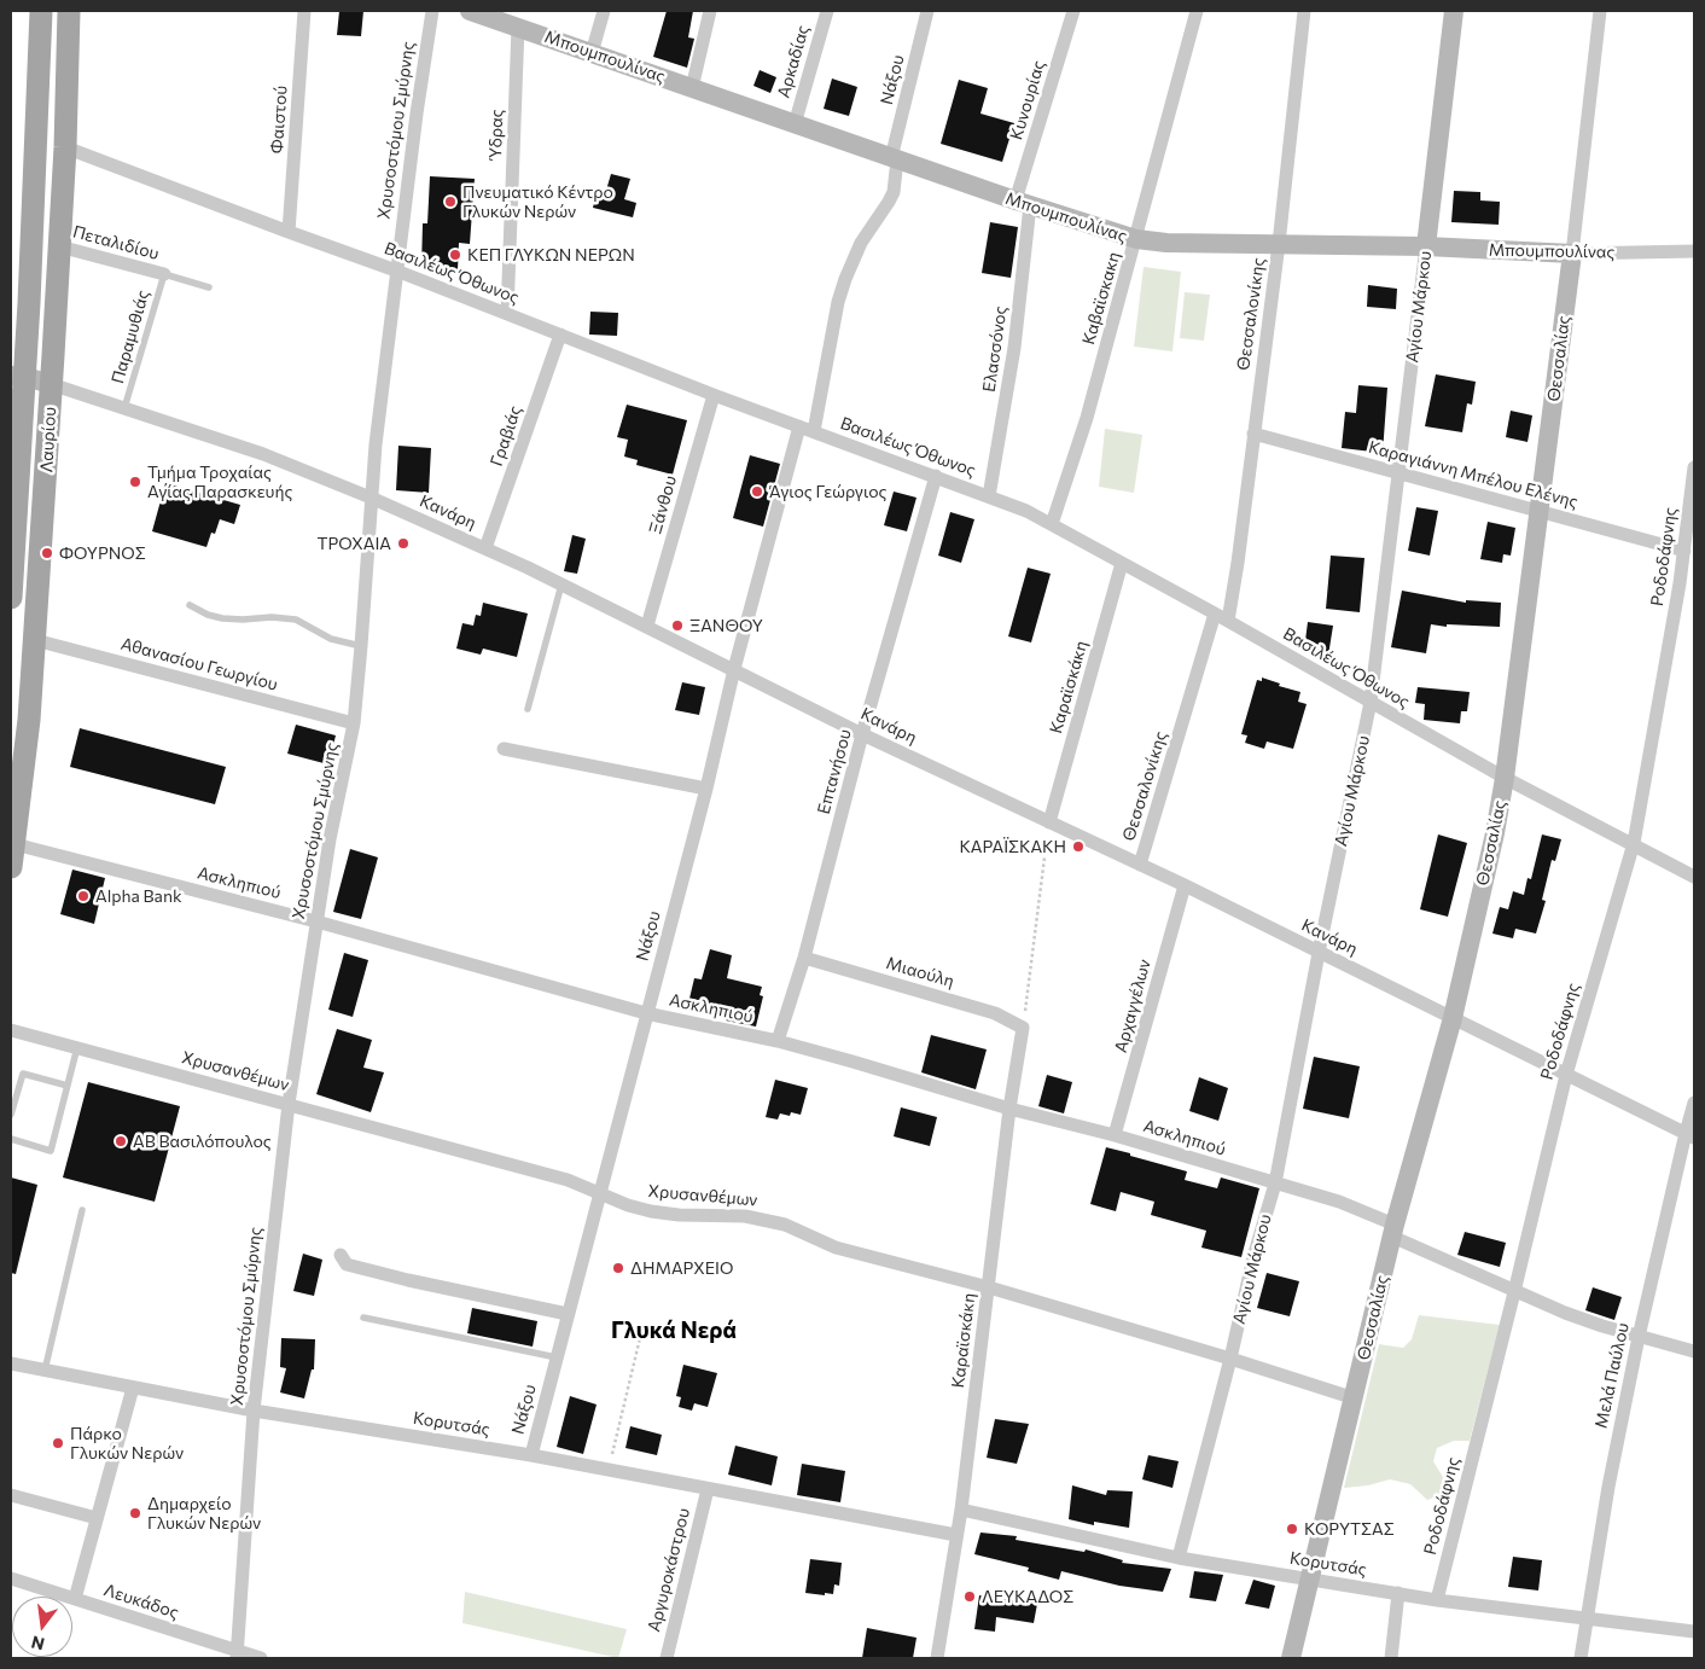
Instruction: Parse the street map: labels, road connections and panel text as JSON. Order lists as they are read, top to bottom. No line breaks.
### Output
{"streets":{"main road":["Λαυρίου"],"street":["Μπουμπουλίνας","Αρκαδίας","Νάξου","Κυνουρίας","Φαιστού","Χρυσοστόμου Σμύρνης","Ύδρας","Πεταλιδίου","Βασιλέως Όθωνος","Καβαϊσκακη","Αγίου Μάρκου","Θεσσαλονίκης","Ελασσόνος","Θεσσαλίας","Γραβιάς","Καραγιάννη Μπέλου Ελένης","Ξάνθου","Κανάρη","Ροδοδάφνης","Αθανασίου Γεωργίου","Καραϊσκάκη","Επτανήσου","Ασκληπιού","Μιαούλη","Αρχαγγέλων","Χρυσανθέμων","Μελά Παύλου","Κορυτσάς","Αργυροκάστρου","Λευκάδος"],"lane":["Παραμυθιάς"]},"crossings":[["Μπουμπουλίνας","Αρκαδίας"],["Μπουμπουλίνας","Νάξου"],["Μπουμπουλίνας","Κυνουρίας"],["Μπουμπουλίνας","Ύδρας"],["Μπουμπουλίνας","Καβαϊσκακη"],["Μπουμπουλίνας","Αγίου Μάρκου"],["Μπουμπουλίνας","Θεσσαλονίκης"],["Μπουμπουλίνας","Ελασσόνος"],["Μπουμπουλίνας","Θεσσαλίας"],["Νάξου","Βασιλέως Όθωνος"],["Νάξου","Κανάρη"],["Νάξου","Ασκληπιού"],["Νάξου","Χρυσανθέμων"],["Νάξου","Κορυτσάς"],["Κυνουρίας","Ελασσόνος"],["Φαιστού","Βασιλέως Όθωνος"],["Χρυσοστόμου Σμύρνης","Βασιλέως Όθωνος"],["Χρυσοστόμου Σμύρνης","Κανάρη"],["Χρυσοστόμου Σμύρνης","Αθανασίου Γεωργίου"],["Χρυσοστόμου Σμύρνης","Ασκληπιού"],["Χρυσοστόμου Σμύρνης","Χρυσανθέμων"],["Χρυσοστόμου Σμύρνης","Κορυτσάς"],["Χρυσοστόμου Σμύρνης","Λευκάδος"],["Ύδρας","Βασιλέως Όθωνος"],["Πεταλιδίου","Παραμυθιάς"],["Πεταλιδίου","Λαυρίου"],["Βασιλέως Όθωνος","Καβαϊσκακη"],["Βασιλέως Όθωνος","Αγίου Μάρκου"],["Βασιλέως Όθωνος","Θεσσαλονίκης"],["Βασιλέως Όθωνος","Ελασσόνος"],["Βασιλέως Όθωνος","Θεσσαλίας"],["Βασιλέως Όθωνος","Γραβιάς"],["Βασιλέως Όθωνος","Λαυρίου"],["Βασιλέως Όθωνος","Ξάνθου"],["Βασιλέως Όθωνος","Ροδοδάφνης"],["Βασιλέως Όθωνος","Καραϊσκάκη"],["Βασιλέως Όθωνος","Επτανήσου"],["Αγίου Μάρκου","Καραγιάννη Μπέλου Ελένης"],["Αγίου Μάρκου","Κανάρη"],["Αγίου Μάρκου","Ασκληπιού"],["Αγίου Μάρκου","Χρυσανθέμων"],["Αγίου Μάρκου","Κορυτσάς"],["Θεσσαλονίκης","Καραγιάννη Μπέλου Ελένης"],["Θεσσαλονίκης","Κανάρη"],["Παραμυθιάς","Κανάρη"],["Θεσσαλίας","Καραγιάννη Μπέλου Ελένης"],["Θεσσαλίας","Κανάρη"],["Θεσσαλίας","Ασκληπιού"],["Θεσσαλίας","Χρυσανθέμων"],["Θεσσαλίας","Κορυτσάς"],["Γραβιάς","Κανάρη"],["Λαυρίου","Κανάρη"],["Λαυρίου","Αθανασίου Γεωργίου"],["Λαυρίου","Ασκληπιού"],["Καραγιάννη Μπέλου Ελένης","Ροδοδάφνης"],["Ξάνθου","Κανάρη"],["Κανάρη","Ροδοδάφνης"],["Κανάρη","Καραϊσκάκη"],["Κανάρη","Επτανήσου"],["Κανάρη","Αρχαγγέλων"],["Κανάρη","Μελά Παύλου"],["Ροδοδάφνης","Ασκληπιού"],["Ροδοδάφνης","Κορυτσάς"],["Καραϊσκάκη","Ασκληπιού"],["Καραϊσκάκη","Μιαούλη"],["Καραϊσκάκη","Χρυσανθέμων"],["Καραϊσκάκη","Κορυτσάς"],["Επτανήσου","Ασκληπιού"],["Επτανήσου","Μιαούλη"],["Ασκληπιού","Αρχαγγέλων"],["Ασκληπιού","Μελά Παύλου"],["Μελά Παύλου","Κορυτσάς"],["Κορυτσάς","Αργυροκάστρου"]],"districts":["Γλυκά Νερά"],"places":["Πνευματικό Κέντρο Γλυκών Νερών","ΚΕΠ ΓΛΥΚΩΝ ΝΕΡΩΝ","Τμήμα Τροχαίας Αγίας Παρασκευής","Άγιος Γεώργιος","ΤΡΟΧΑΙΑ","ΦΟΥΡΝΟΣ","ΞΑΝΘΟΥ","ΚΑΡΑΪΣΚΑΚΗ","Alpha Bank","ΑΒ Βασιλόπουλος","ΔΗΜΑΡΧΕΙΟ","Πάρκο Γλυκών Νερών","Δημαρχείο Γλυκών Νερών","ΚΟΡΥΤΣΑΣ","ΛΕΥΚΑΔΟΣ"],"north":"bottom"}
